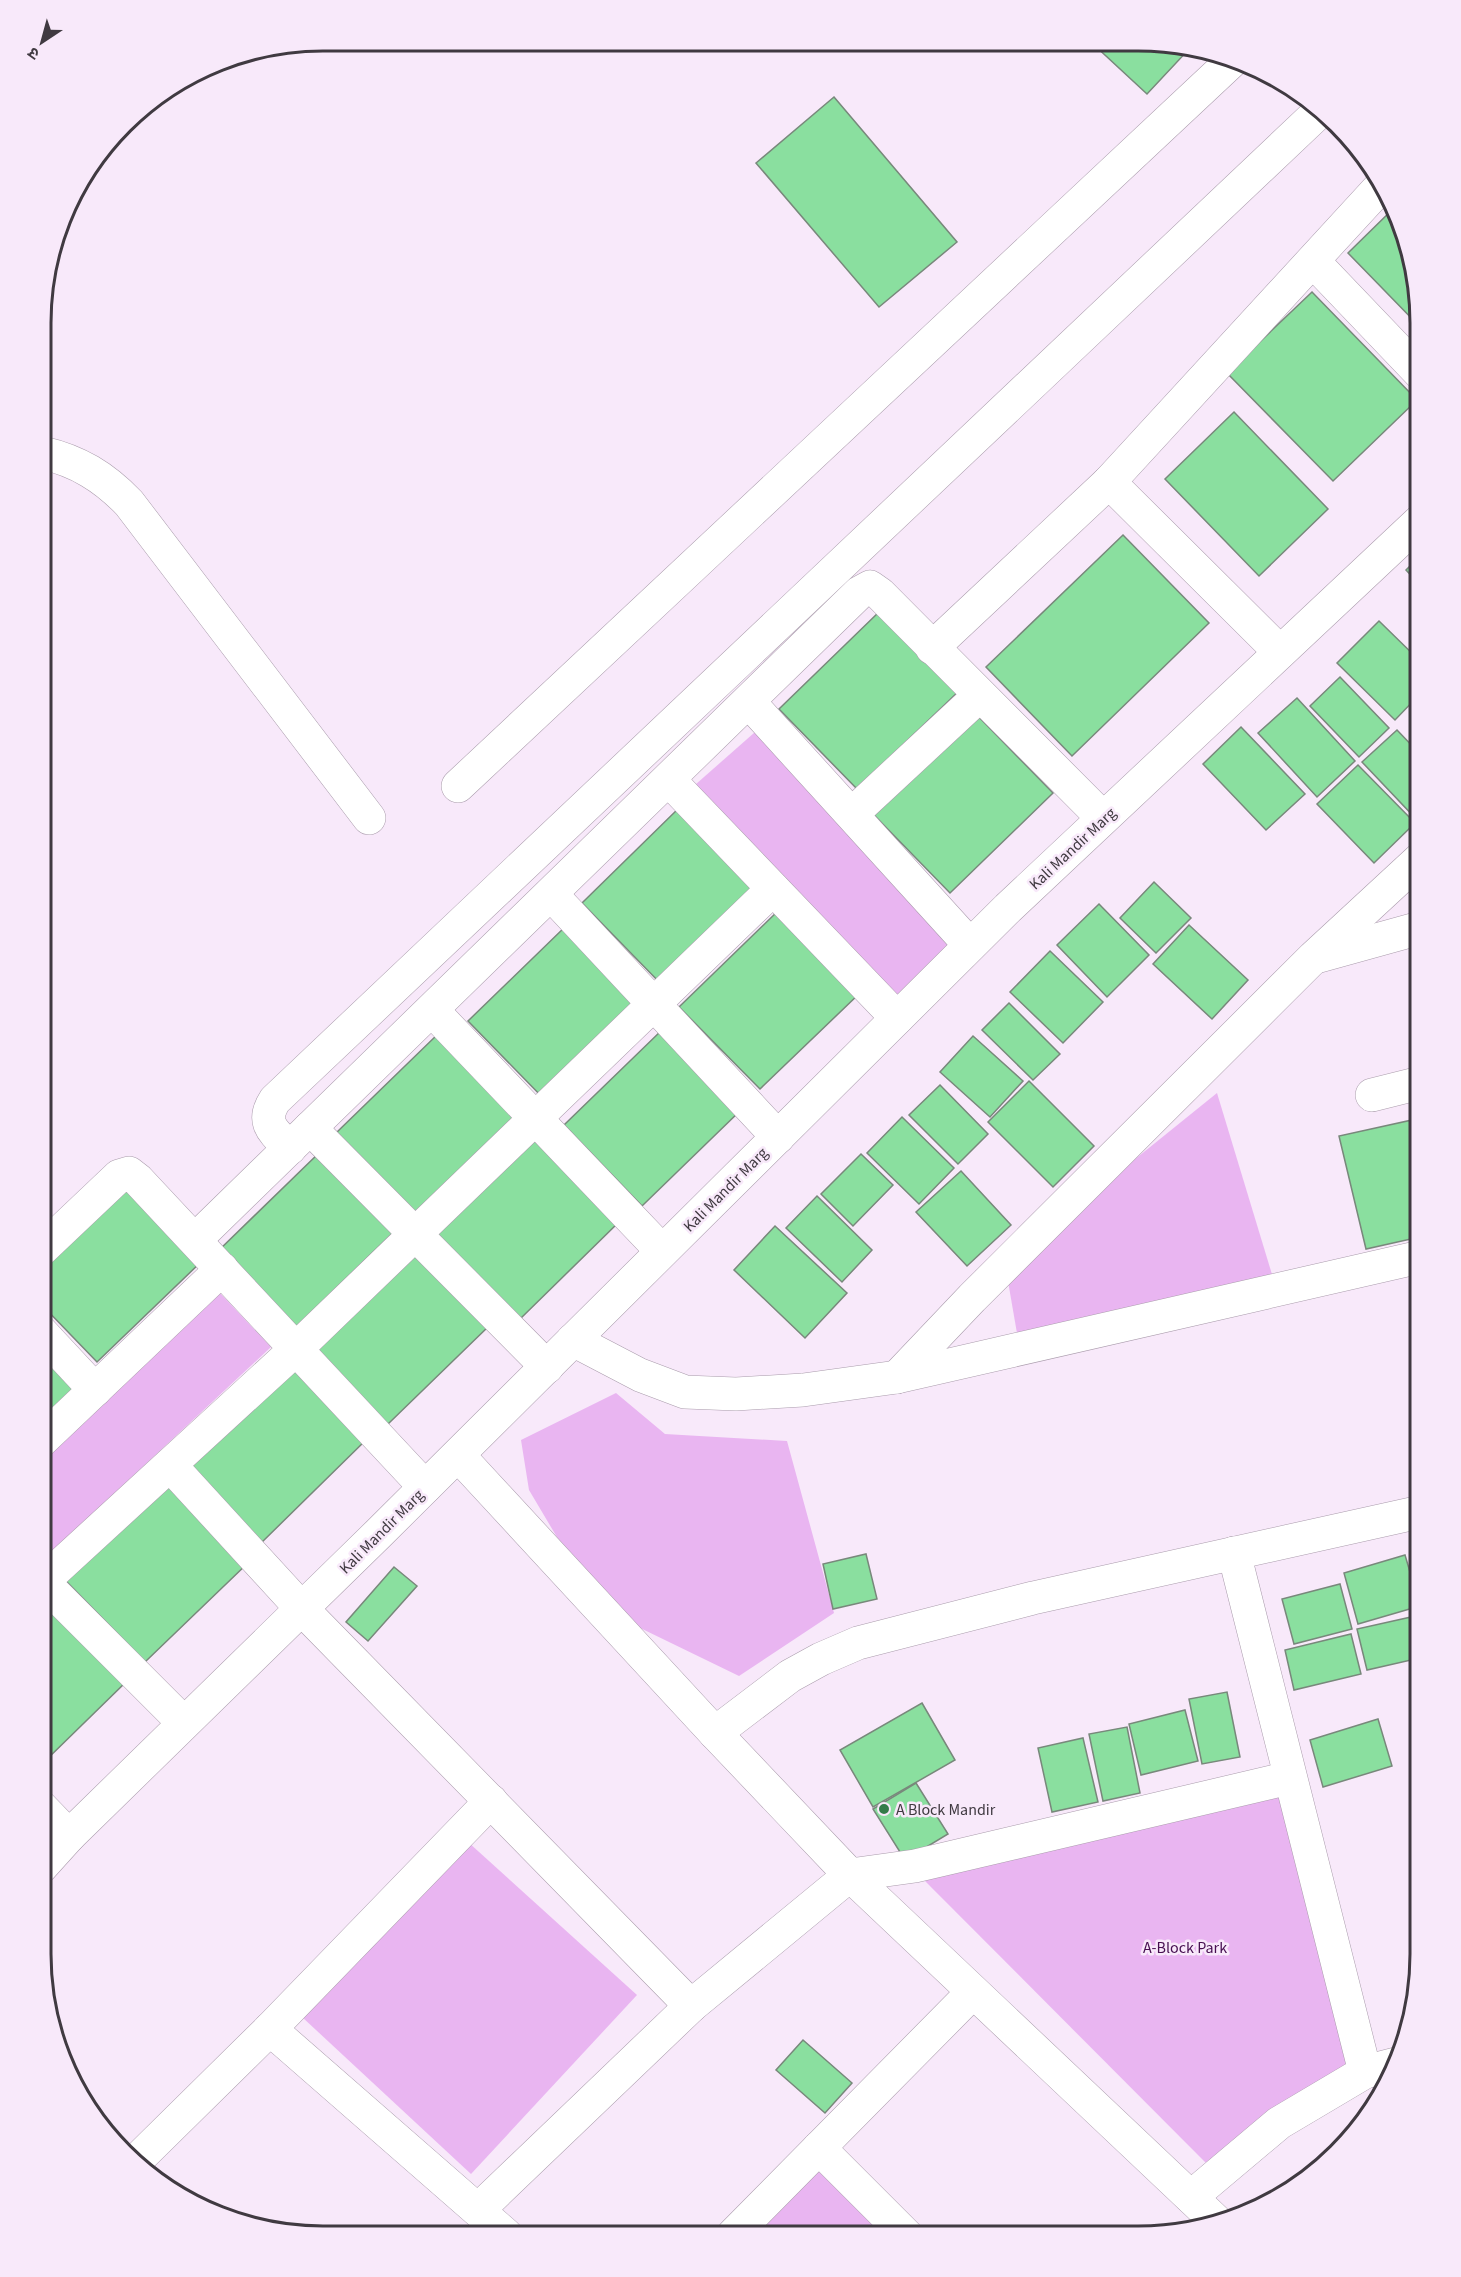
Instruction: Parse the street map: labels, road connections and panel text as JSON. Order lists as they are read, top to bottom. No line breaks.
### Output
{"streets":{"street":["Kali Mandir Marg"]},"parks":["A-Block Park"],"places":["A Block Mandir"],"north":"bottom left"}
